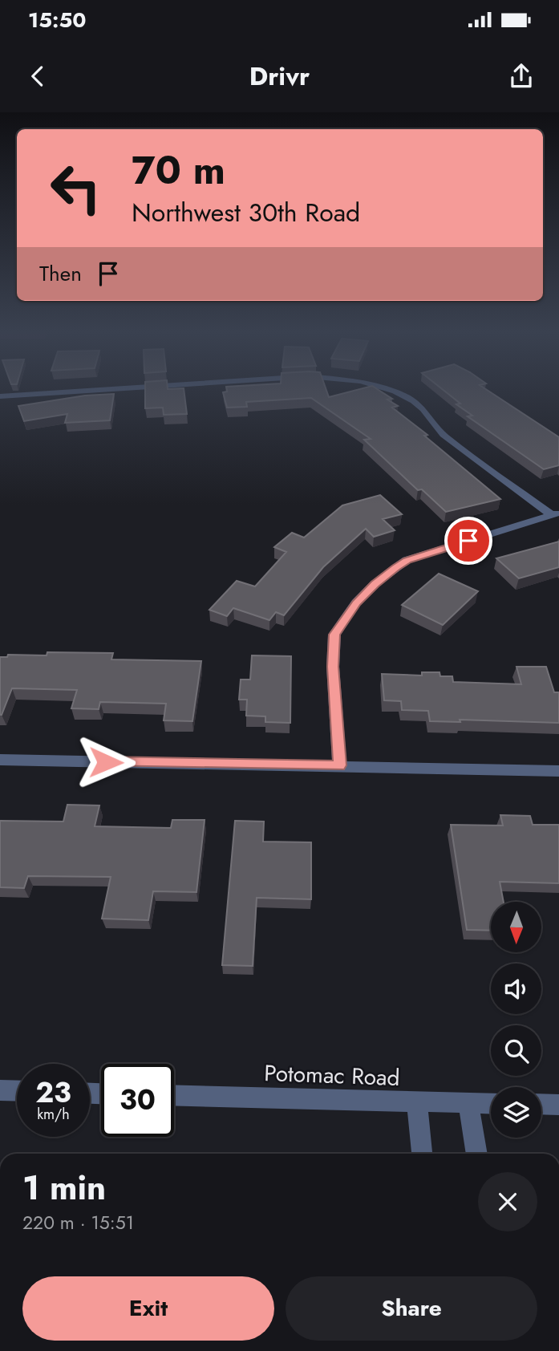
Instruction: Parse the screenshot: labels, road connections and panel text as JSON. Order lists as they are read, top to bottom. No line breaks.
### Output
{"streets":{"street":["Potomac Road"]},"north":"bottom","page":{"status":"15:50","header":"Drivr","turn":["70 m","Northwest 30th Road"],"then":"Then","speed":"23 km/h","limit":"30","heading":["1 min","220 m · 15:51"],"buttons":["Exit","Share"]}}
